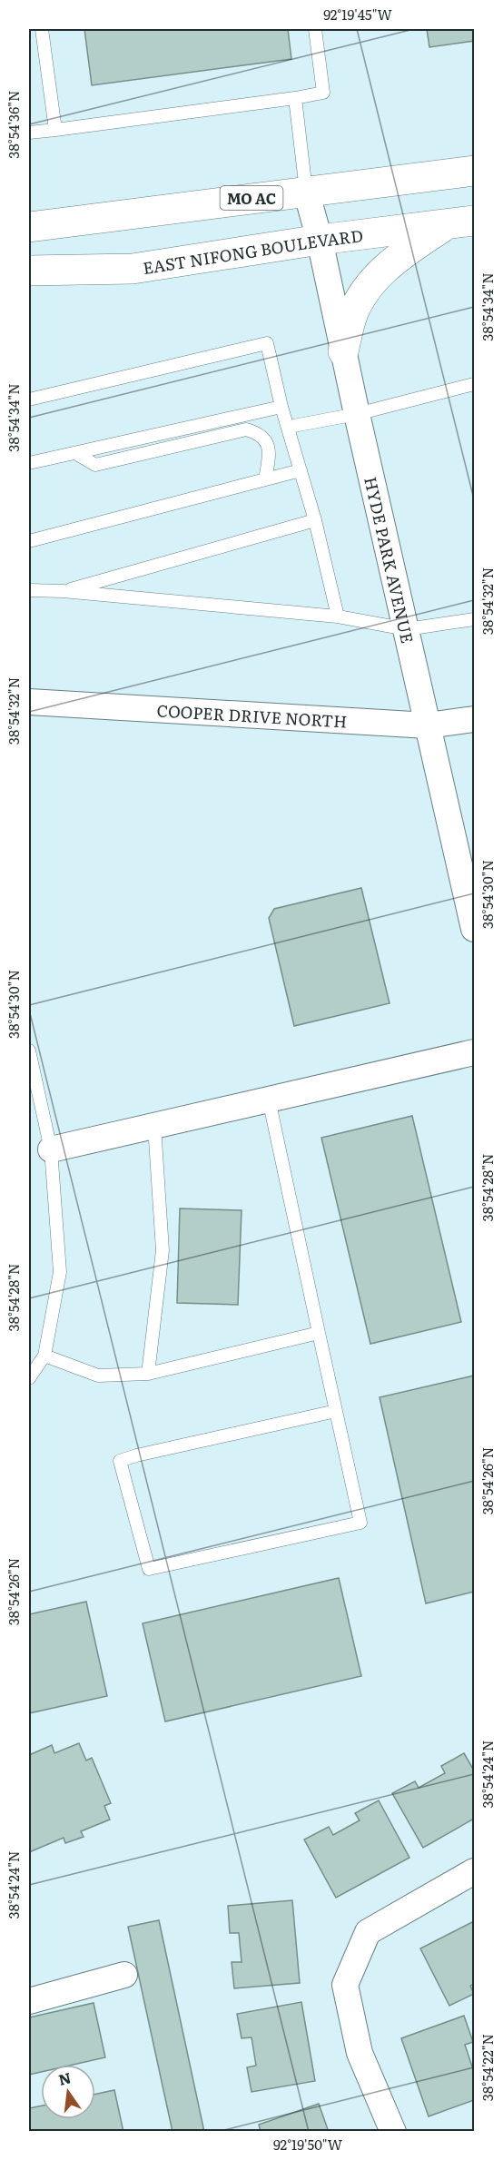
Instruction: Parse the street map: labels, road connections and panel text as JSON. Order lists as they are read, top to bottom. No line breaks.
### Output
{"streets":{"main road":["MO AC","EAST NIFONG BOULEVARD"],"street":["HYDE PARK AVENUE","COOPER DRIVE NORTH"]},"crossings":[["MO AC","HYDE PARK AVENUE"],["EAST NIFONG BOULEVARD","HYDE PARK AVENUE"],["HYDE PARK AVENUE","COOPER DRIVE NORTH"]],"north":"top","coordinates":["92°19'45\"W","38°54'36\"N","38°54'34\"N","38°54'32\"N","38°54'30\"N","38°54'28\"N","38°54'26\"N","38°54'24\"N","38°54'22\"N","92°19'50\"W"]}
